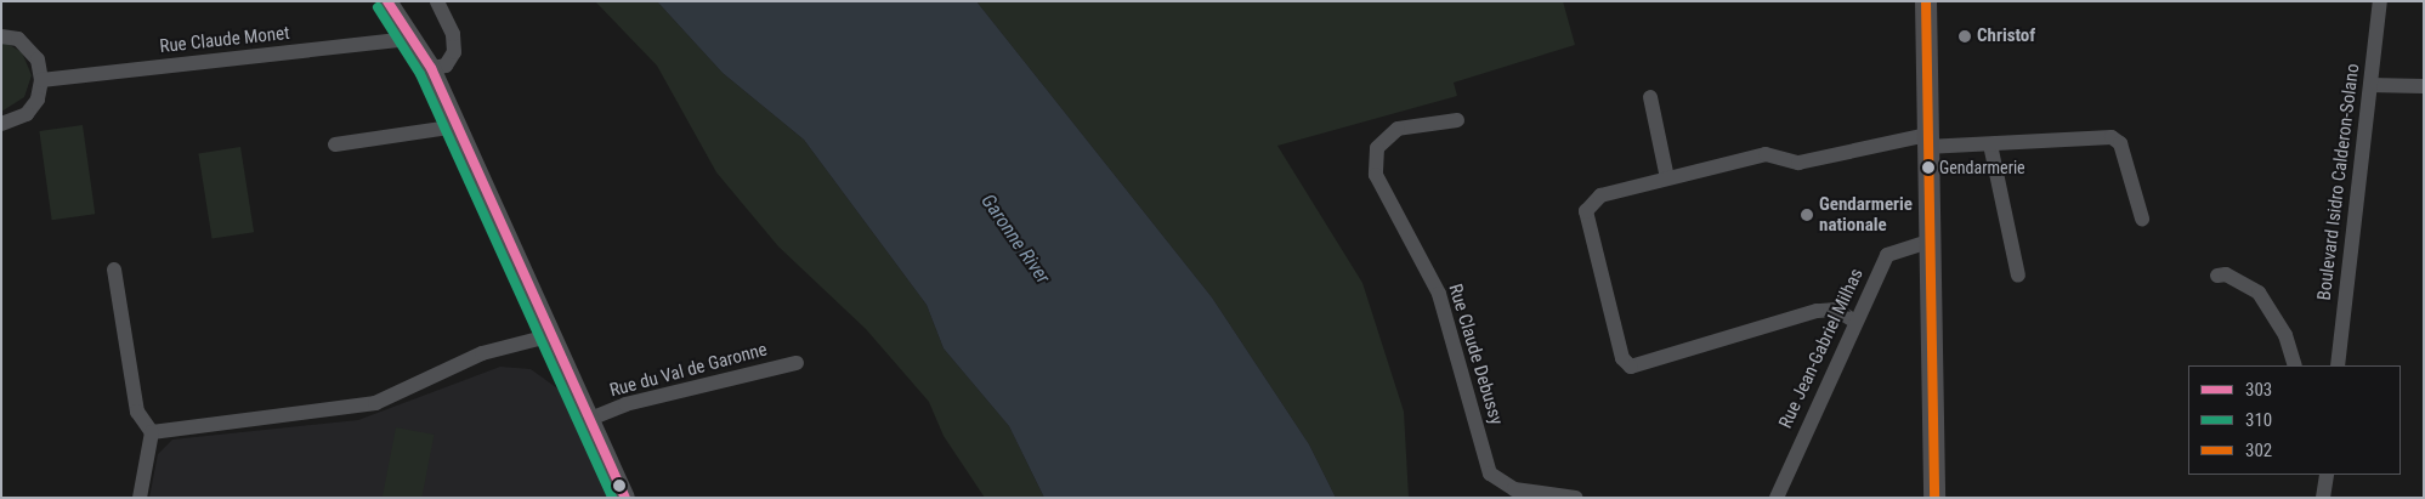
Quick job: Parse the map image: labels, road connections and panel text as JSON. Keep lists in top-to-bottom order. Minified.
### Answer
{"streets":{"street":["Rue Claude Monet","Boulevard Isidro Calderon-Solano","Rue Jean-Gabriel Milhas","Rue Claude Debussy","Rue du Val de Garonne"]},"water":["Garonne River"],"places":["Christof","Gendarmerie","Gendarmerie nationale"],"lines":["transit line 303","transit line 302","transit line 310"],"legend":["303","310","302"]}
